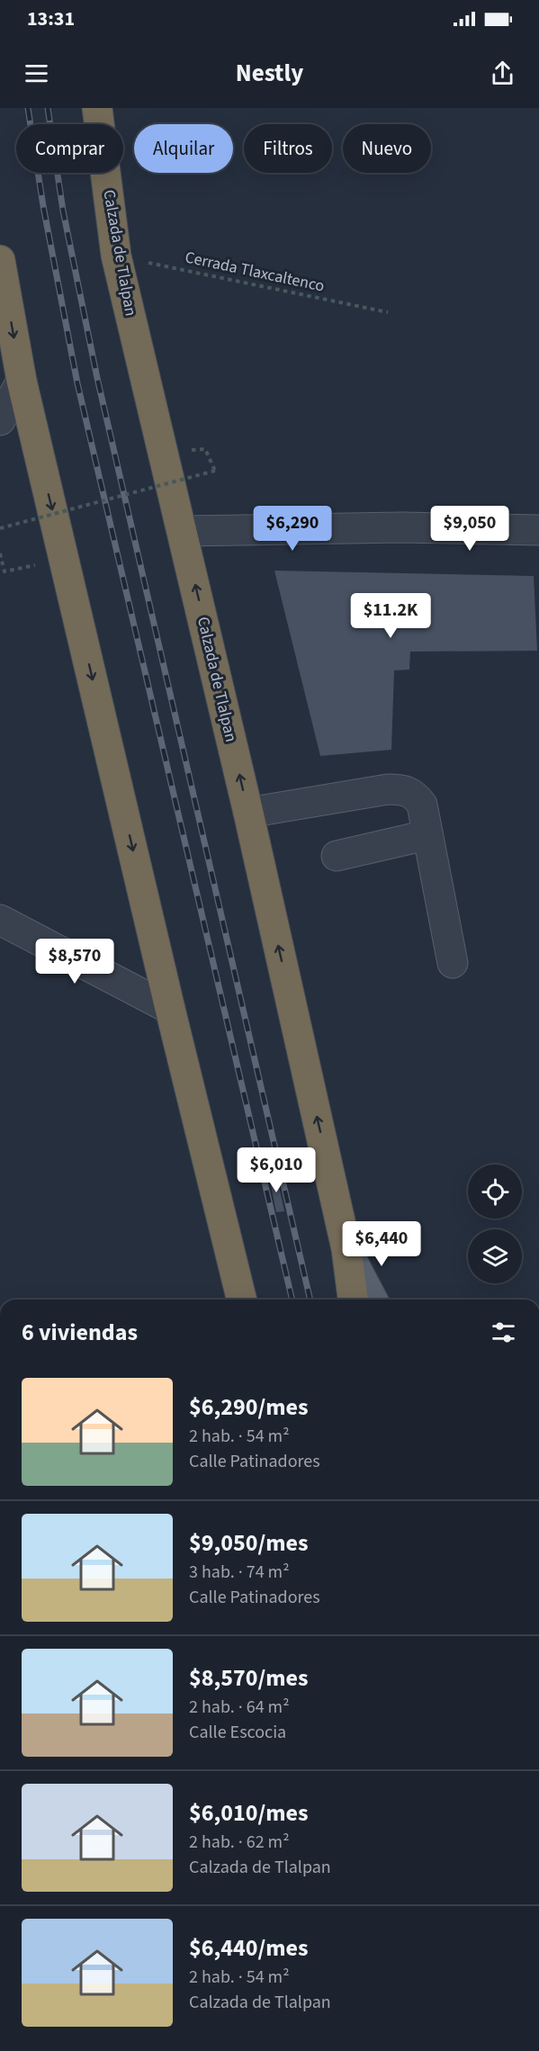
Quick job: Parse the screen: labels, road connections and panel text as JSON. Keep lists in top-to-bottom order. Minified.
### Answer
{"streets":{"highway":["Calzada de Tlalpan"],"path":["Cerrada Tlaxcaltenco"]},"crossings":[["Calzada de Tlalpan","Cerrada Tlaxcaltenco"]],"page":{"status":"13:31","header":"Nestly","chip":["Comprar","Alquilar","Filtros","Nuevo"],"price":["$6,290","$9,050","$11.2K","$8,570","$6,010","$6,440"],"heading":"6 viviendas","list":[{"name":"$6,290/mes","note":"2 hab. · 54 m² · Calle Patinadores"},{"name":"$9,050/mes","note":"3 hab. · 74 m² · Calle Patinadores"},{"name":"$8,570/mes","note":"2 hab. · 64 m² · Calle Escocia"},{"name":"$6,010/mes","note":"2 hab. · 62 m² · Calzada de Tlalpan"},{"name":"$6,440/mes","note":"2 hab. · 54 m² · Calzada de Tlalpan"}]}}
